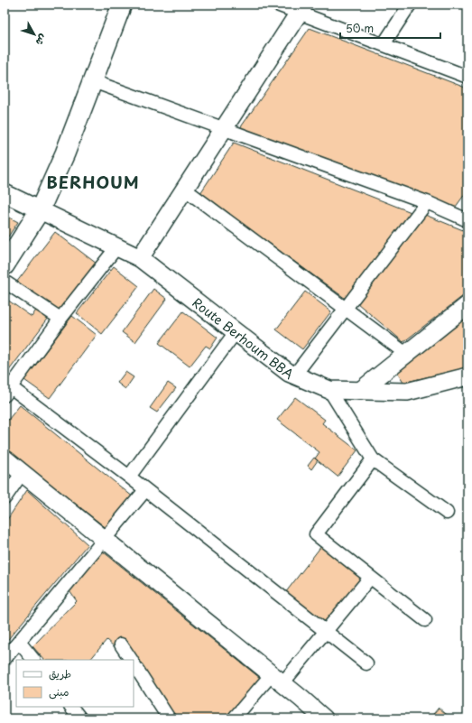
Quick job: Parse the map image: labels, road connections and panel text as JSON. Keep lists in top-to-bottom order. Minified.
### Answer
{"streets":{"street":["Route Berhoum BBA"]},"districts":["BERHOUM"],"legend":["طريق","مبنى"],"scale_bar":"50 m","north":"bottom right"}
